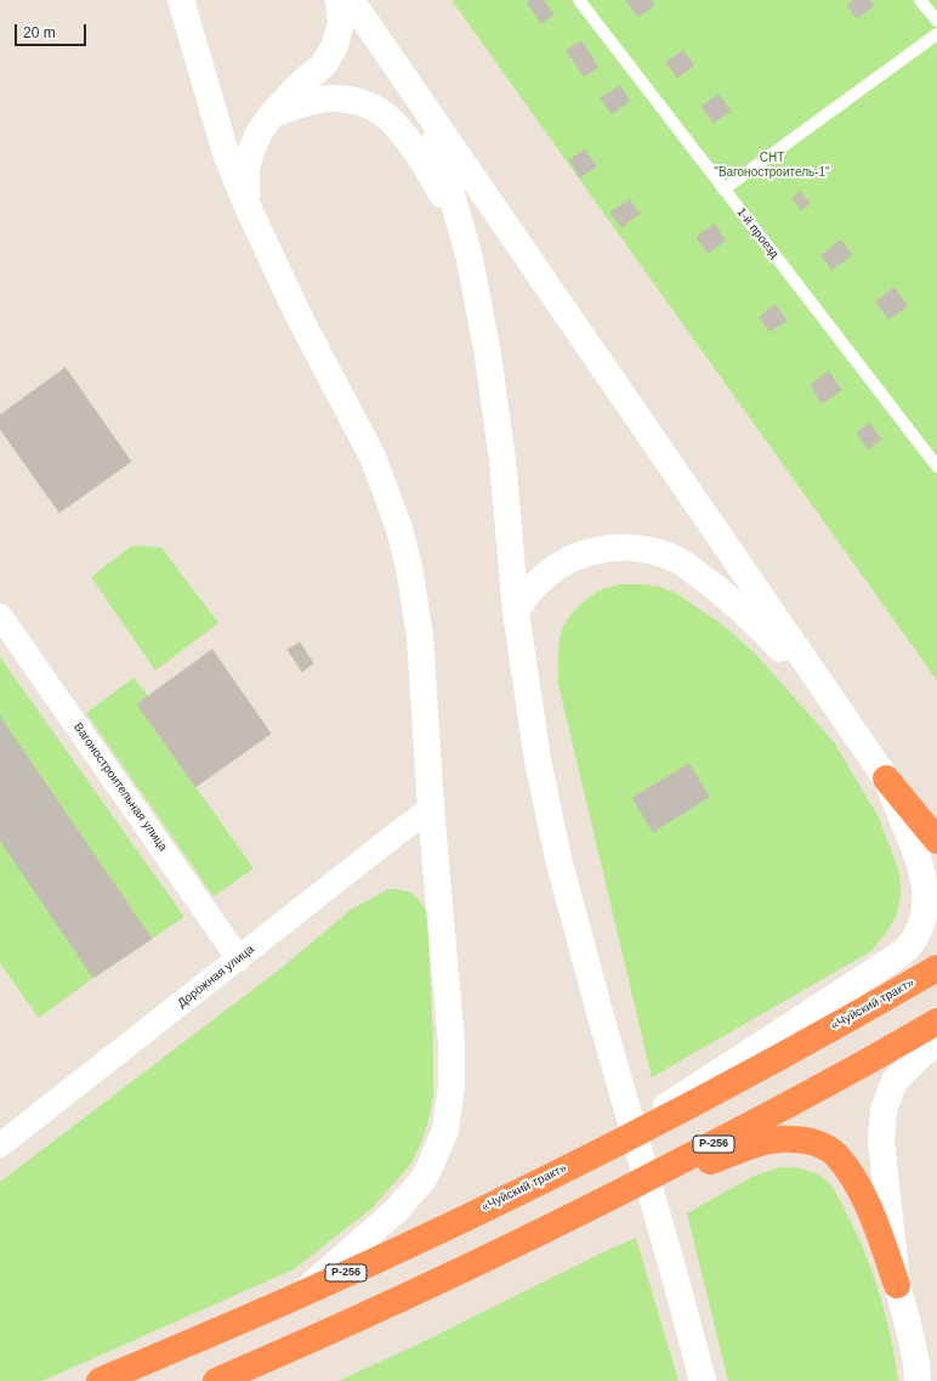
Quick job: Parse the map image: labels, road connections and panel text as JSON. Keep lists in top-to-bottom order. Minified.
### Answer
{"streets":{"highway":["«Чуйский тракт»","Р-256"],"street":["Вагоностроительная улица","Дорожная улица"],"lane":["1-й проезд"]},"crossings":[["Вагоностроительная улица","Дорожная улица"]],"parks":["СНТ \"Вагоностроитель-1\""],"scale_bar":"20 m"}
